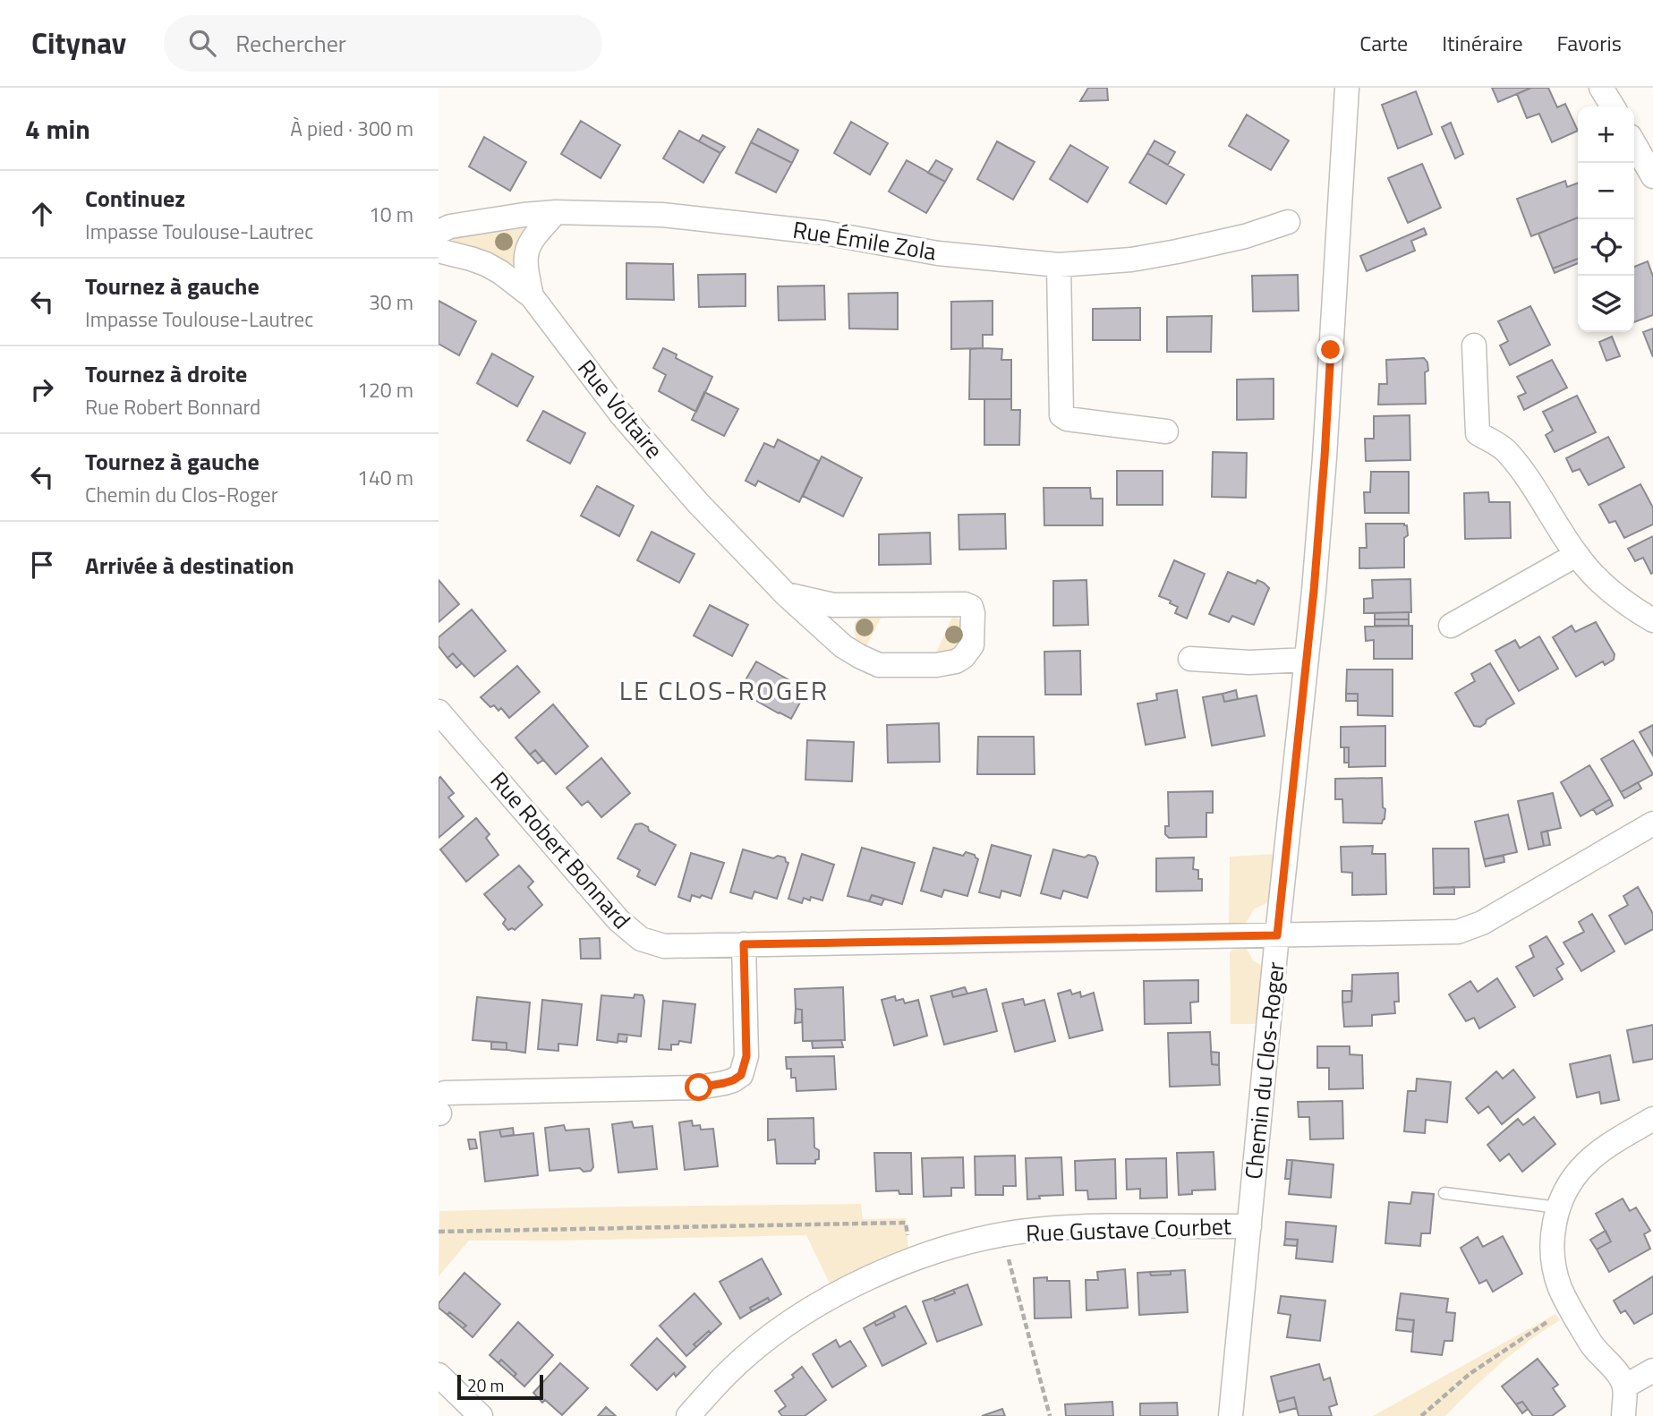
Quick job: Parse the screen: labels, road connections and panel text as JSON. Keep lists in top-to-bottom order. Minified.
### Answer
{"streets":{"street":["Rue Émile Zola","Rue Voltaire","Rue Robert Bonnard","Chemin du Clos-Roger","Rue Gustave Courbet"]},"crossings":[["Rue Robert Bonnard","Chemin du Clos-Roger"],["Chemin du Clos-Roger","Rue Gustave Courbet"]],"districts":["LE CLOS-ROGER"],"scale_bar":"20 m","page":{"header":"Citynav","search":"Rechercher","nav":["Carte","Itinéraire","Favoris"],"heading":["4 min","À pied · 300 m"],"map_buttons":["+","−"],"list":[["Continuez","Impasse Toulouse-Lautrec","10 m"],["Tournez à gauche","Impasse Toulouse-Lautrec","30 m"],["Tournez à droite","Rue Robert Bonnard","120 m"],["Tournez à gauche","Chemin du Clos-Roger","140 m"],"Arrivée à destination"],"scale":"20 m"}}
